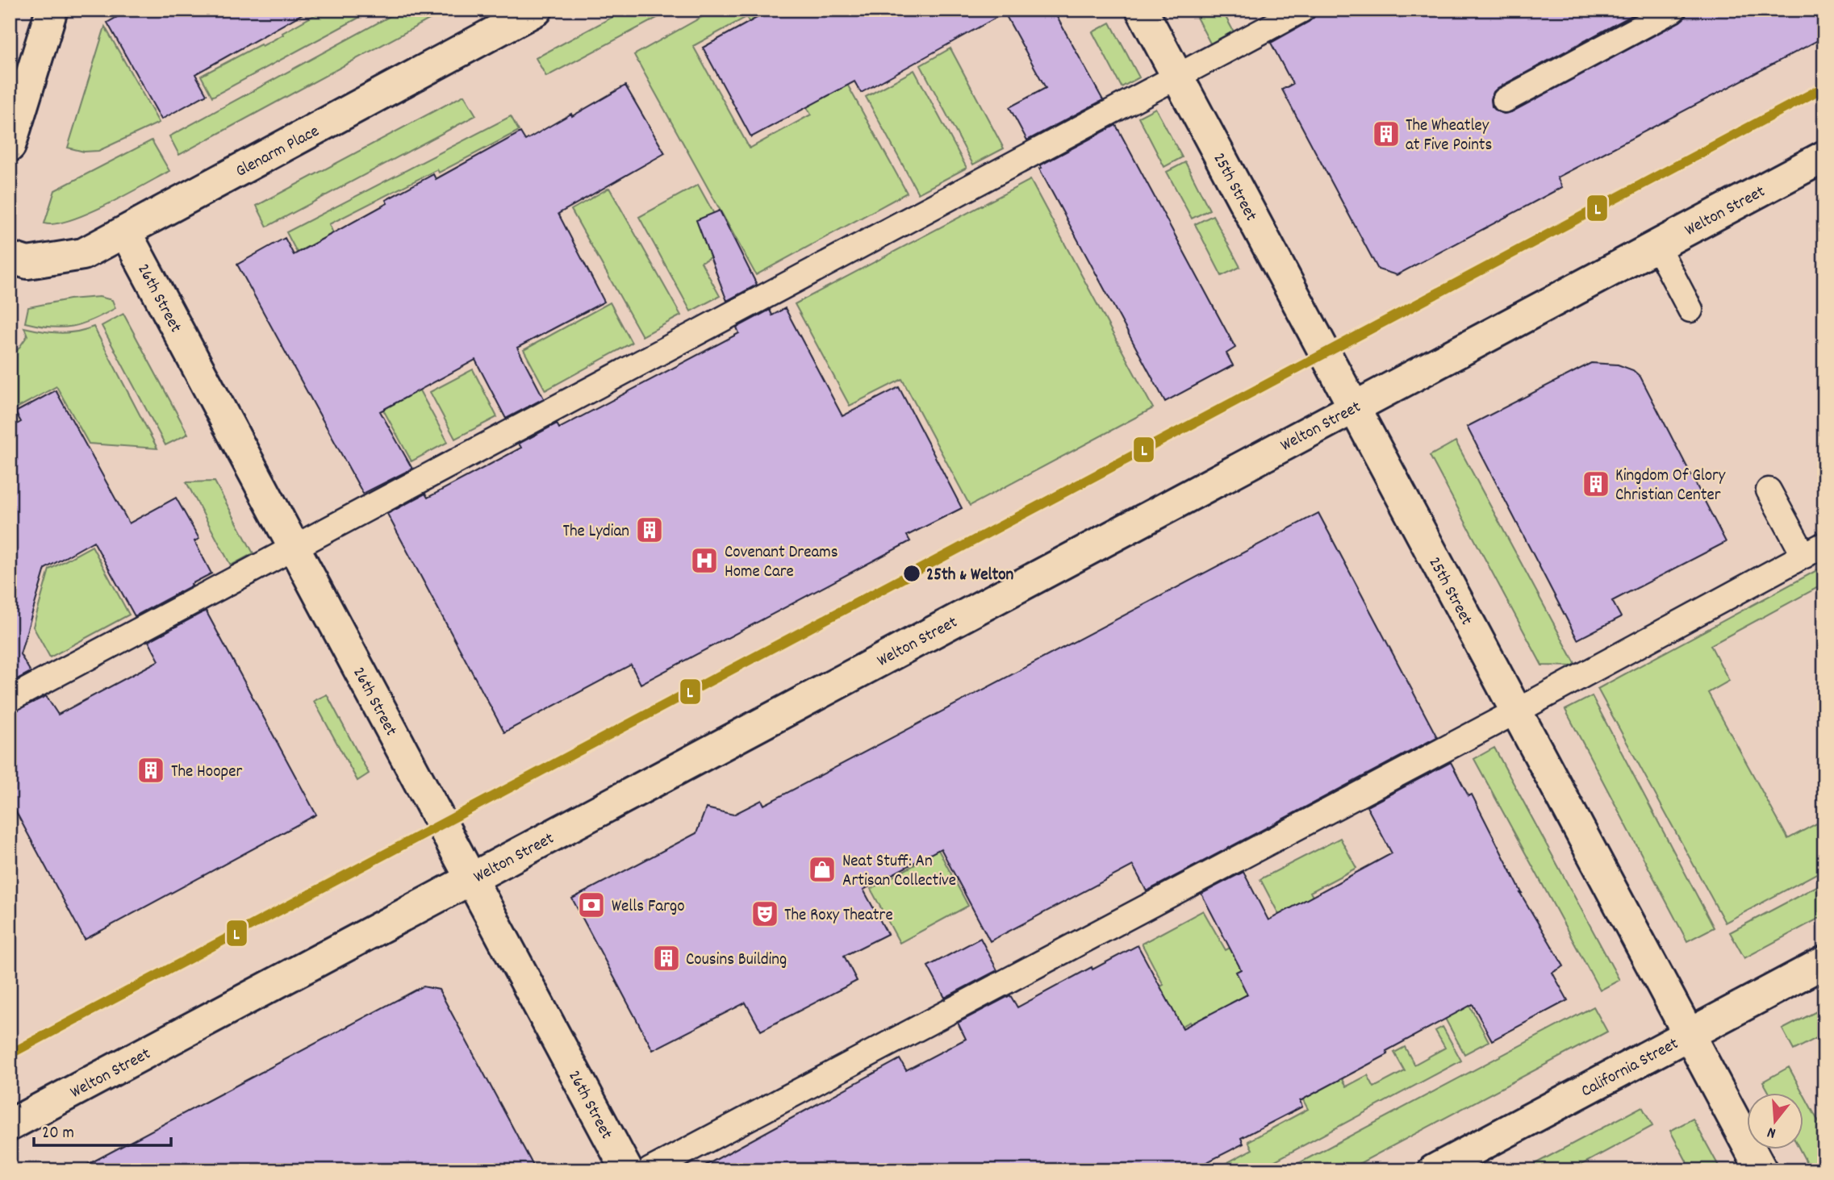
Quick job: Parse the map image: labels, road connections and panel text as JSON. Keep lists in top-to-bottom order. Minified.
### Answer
{"streets":{"street":["Glenarm Place","25th Street","Welton Street","26th Street","California Street"]},"crossings":[["Glenarm Place","26th Street"],["25th Street","Welton Street"],["25th Street","California Street"],["Welton Street","26th Street"]],"places":{"building":["The Wheatley at Five Points","Kingdom Of Glory Christian Center","The Lydian","The Hooper","Cousins Building"],"hospital":["Covenant Dreams Home Care"],"other":["25th & Welton"],"shop":["Neat Stuff: An Artisan Collective"],"bank":["Wells Fargo"],"theatre":["The Roxy Theatre"]},"lines":["transit line L"],"scale_bar":"20 m","north":"bottom"}
